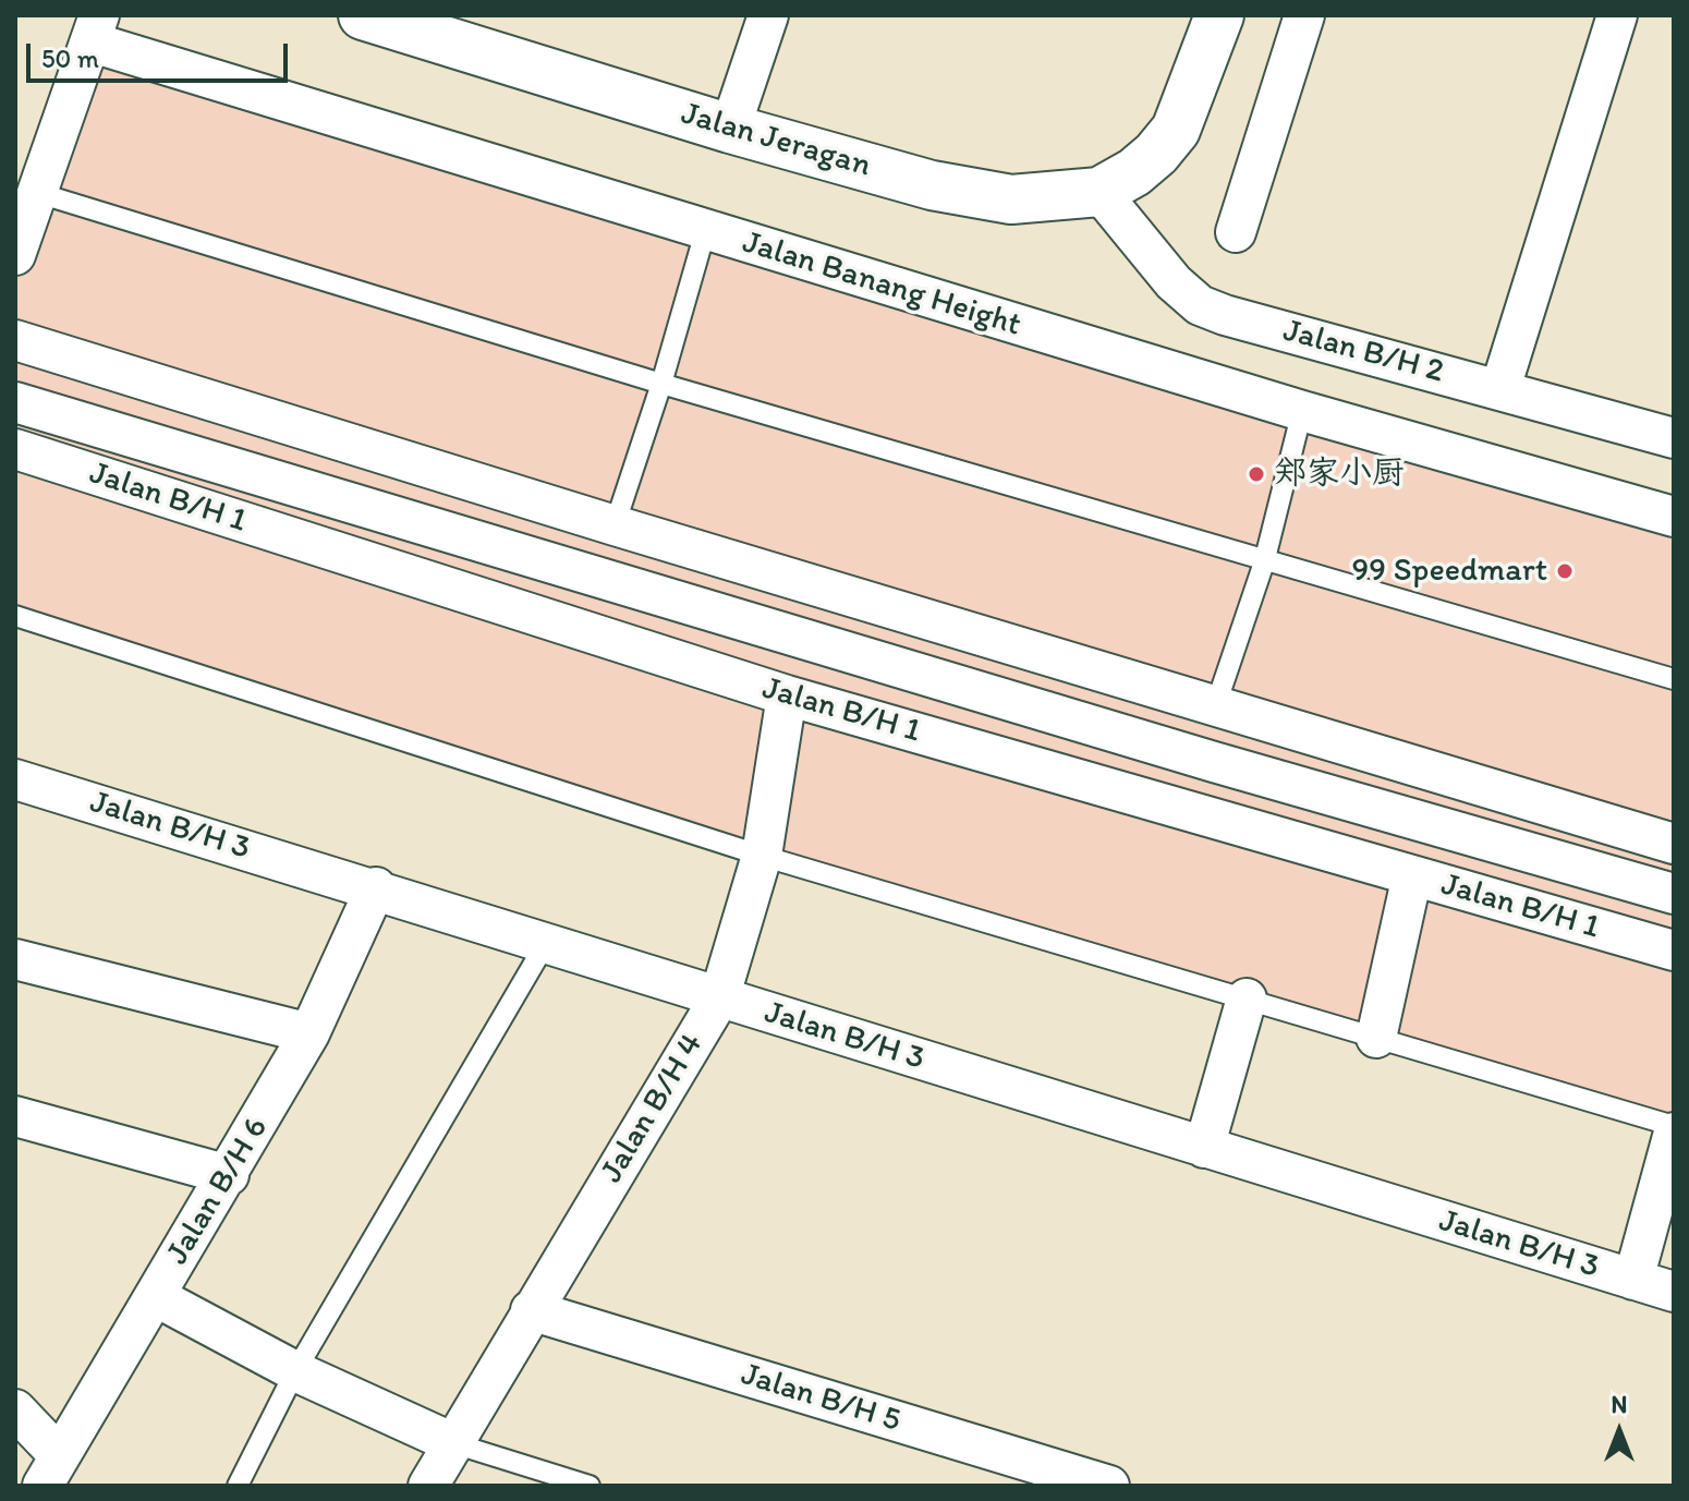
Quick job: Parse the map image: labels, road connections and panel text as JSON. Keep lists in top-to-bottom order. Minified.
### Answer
{"streets":{"main road":["Jalan Jeragan"],"street":["Jalan Banang Height","Jalan B/H 2","Jalan B/H 1","Jalan B/H 3","Jalan B/H 4","Jalan B/H 6","Jalan B/H 5"]},"crossings":[["Jalan Jeragan","Jalan B/H 2"],["Jalan B/H 1","Jalan B/H 4"],["Jalan B/H 3","Jalan B/H 4"],["Jalan B/H 3","Jalan B/H 6"],["Jalan B/H 4","Jalan B/H 5"]],"places":["郑家小厨","99 Speedmart"],"scale_bar":"50 m","north":"top"}
